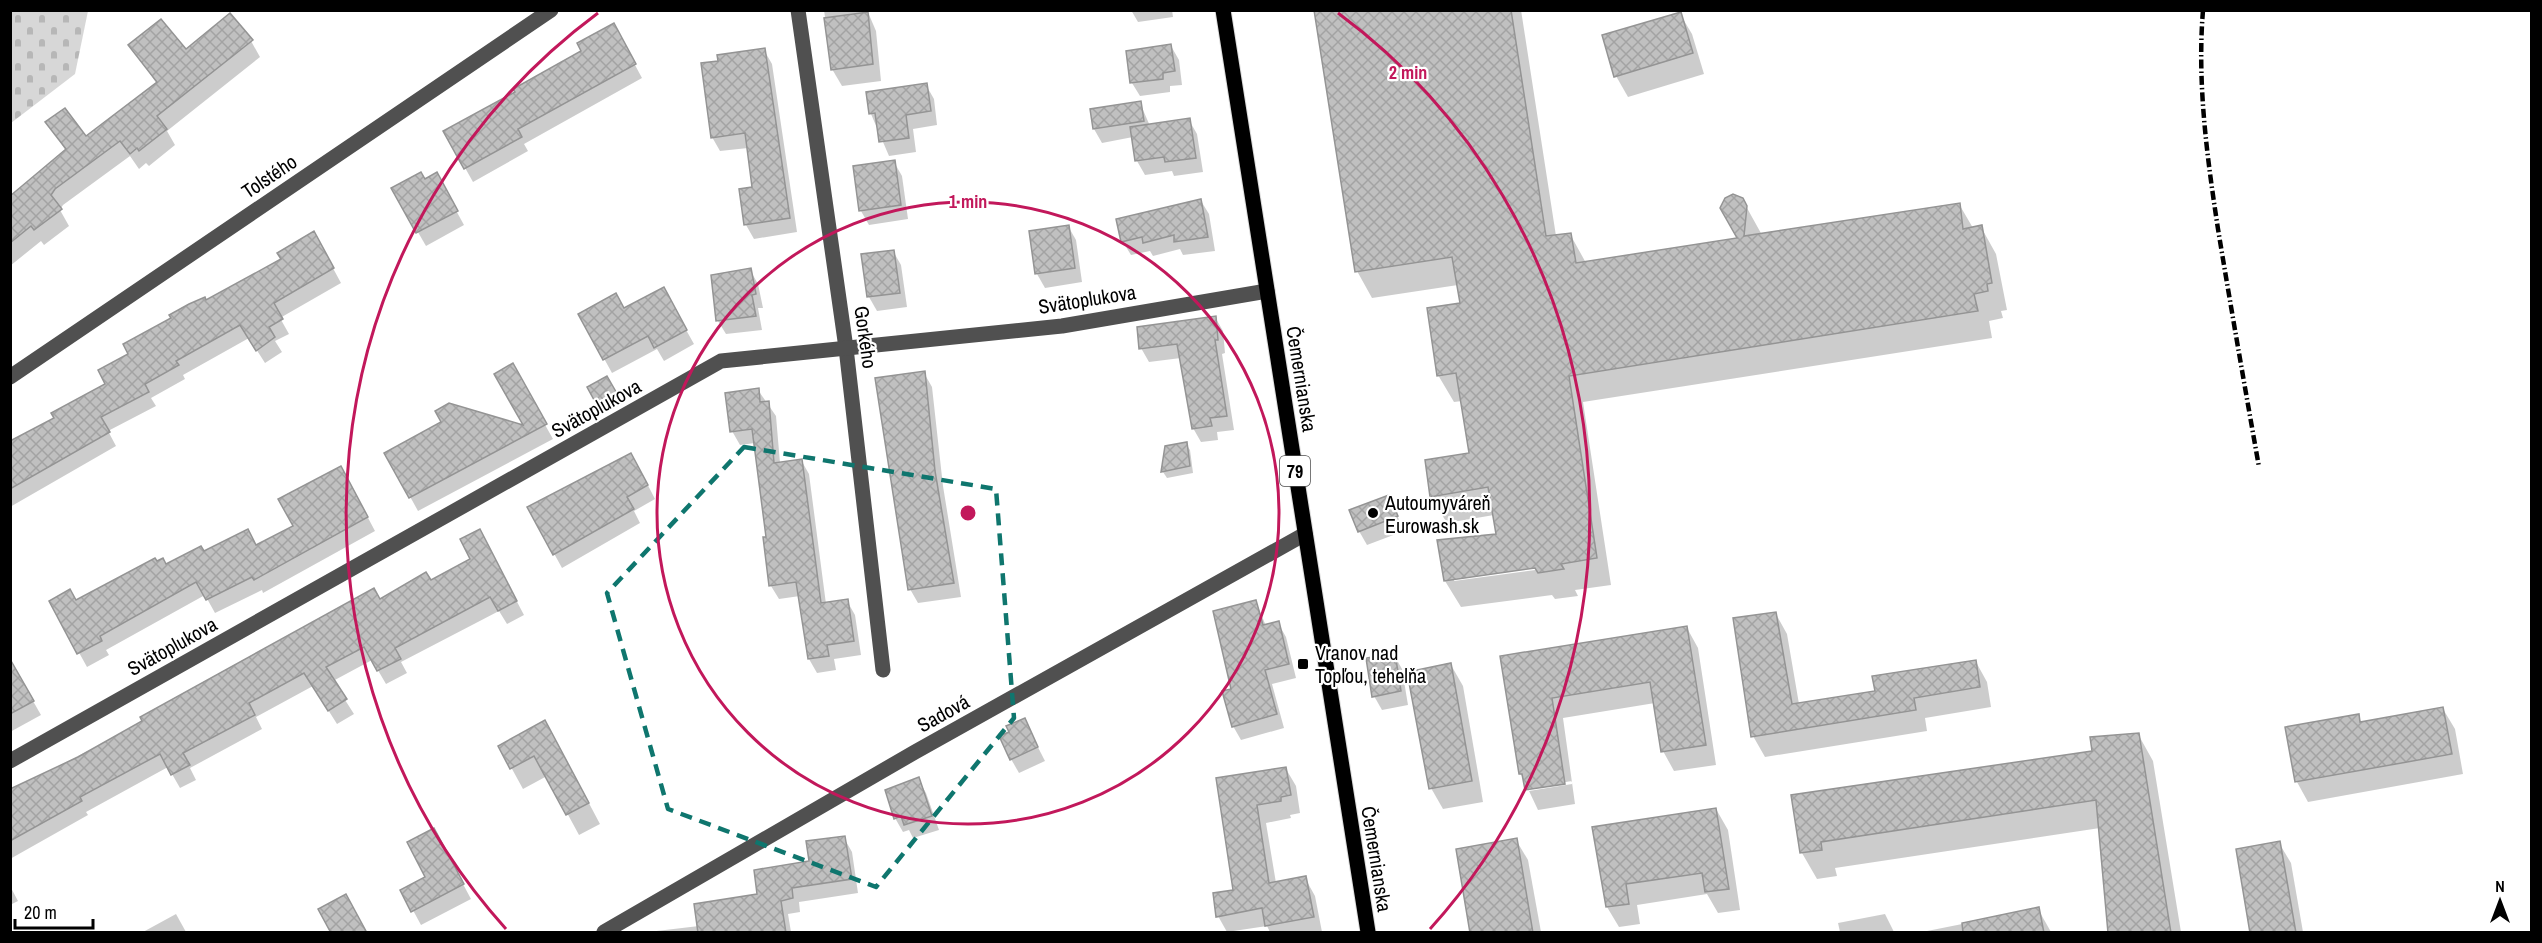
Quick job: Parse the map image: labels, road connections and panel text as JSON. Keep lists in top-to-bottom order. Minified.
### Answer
{"streets":{"main road":["Čemernianska","79"],"street":["Tolstého","Svätoplukova","Gorkého","Sadová"]},"crossings":[["Svätoplukova","Gorkého"],["Svätoplukova","Čemernianska"],["Čemernianska","Sadová"]],"places":{"other":["Autoumyváreň Eurowash.sk"],"transit":["Vranov nad Topľou, tehelňa"]},"scale_bar":"20 m","north":"top","rings":["2 min","1 min"]}
